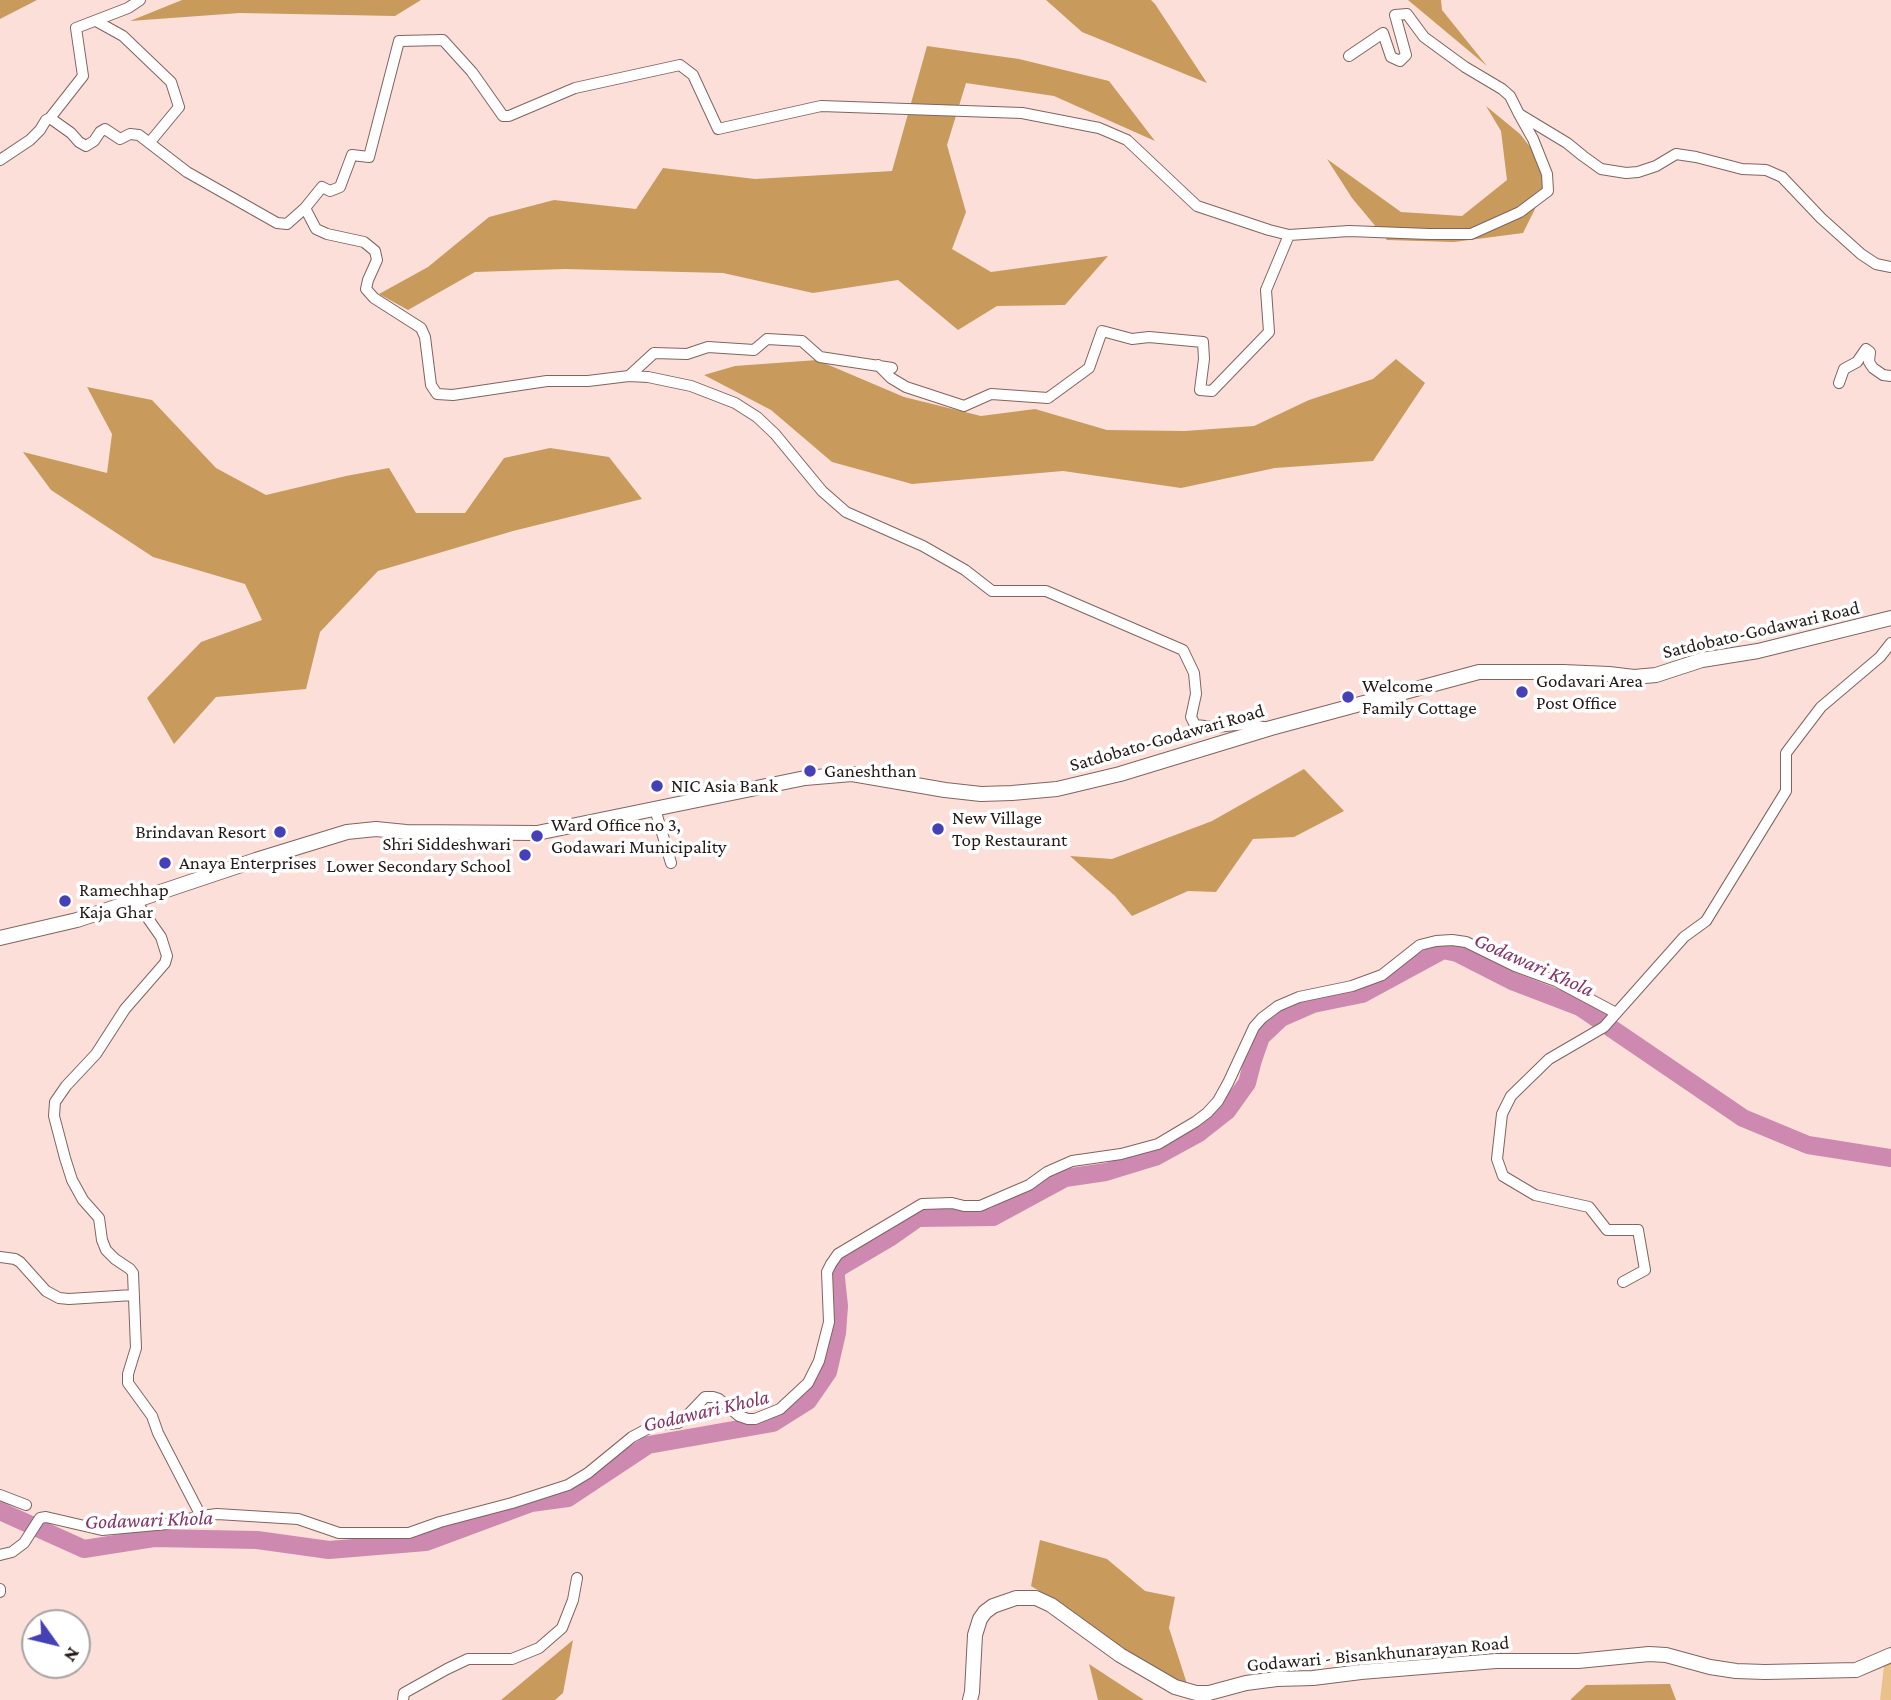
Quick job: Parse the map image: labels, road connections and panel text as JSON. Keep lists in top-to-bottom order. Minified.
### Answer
{"streets":{"street":["Satdobato-Godawari Road","Godawari - Bisankhunarayan Road"]},"water":["Godawari Khola"],"places":["Godavari Area Post Office","Welcome Family Cottage","Ganeshthan","NIC Asia Bank","New Village Top Restaurant","Brindavan Resort","Ward Office no 3, Godawari Municipality","Shri Siddeshwari Lower Secondary School","Anaya Enterprises","Ramechhap Kaja Ghar"],"north":"bottom right"}
